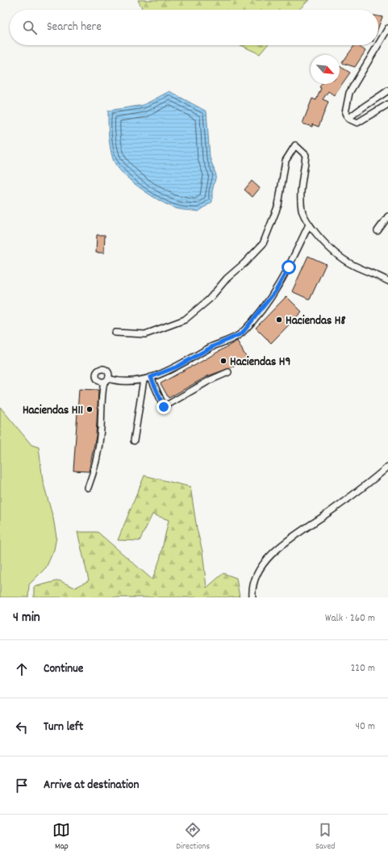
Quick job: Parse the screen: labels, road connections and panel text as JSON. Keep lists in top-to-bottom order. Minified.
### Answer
{"places":["Haciendas H8","Haciendas H9","Haciendas H11"],"north":"bottom right","page":{"search":"Search here","heading":["4 min","Walk · 260 m"],"list":[["Continue","220 m"],["Turn left","40 m"],"Arrive at destination"],"nav":["Map","Directions","Saved"]}}
